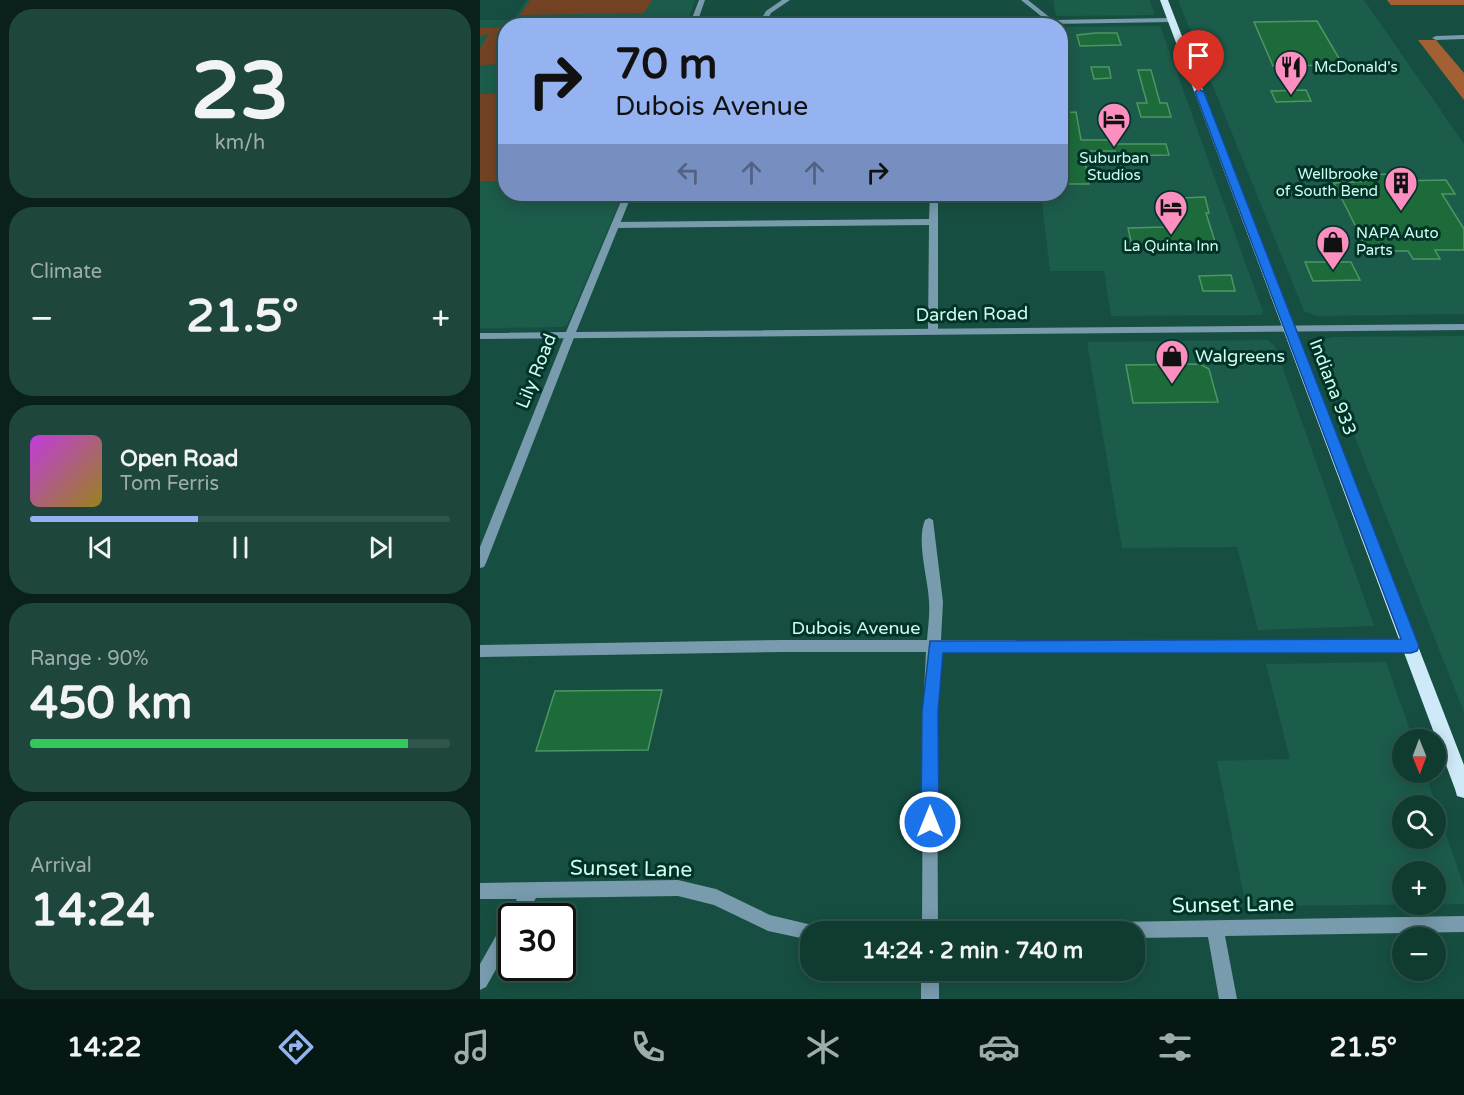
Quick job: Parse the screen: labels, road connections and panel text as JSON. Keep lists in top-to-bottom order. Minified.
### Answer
{"streets":{"main road":["Indiana 933"],"street":["Darden Road","Lily Road","Dubois Avenue","Sunset Lane"]},"crossings":[["Darden Road","Lily Road"],["Darden Road","Indiana 933"],["Indiana 933","Dubois Avenue"]],"places":{"restaurant":["McDonald's"],"hotel":["Suburban Studios","La Quinta Inn"],"building":["Wellbrooke of South Bend"],"shop":["NAPA Auto Parts","Walgreens"]},"north":"bottom","page":{"tile":[["23","km/h"],"Climate",["Range · 90%","450 km"],["Arrival","14:24"]],"turn":["70 m","Dubois Avenue"],"heat":["−","21.5°","+"],"song":["Open Road","Tom Ferris"],"map_buttons":["+","−"],"limit":"30","trip":"14:24 · 2 min · 740 m","tabs":["14:22","21.5°"]}}
